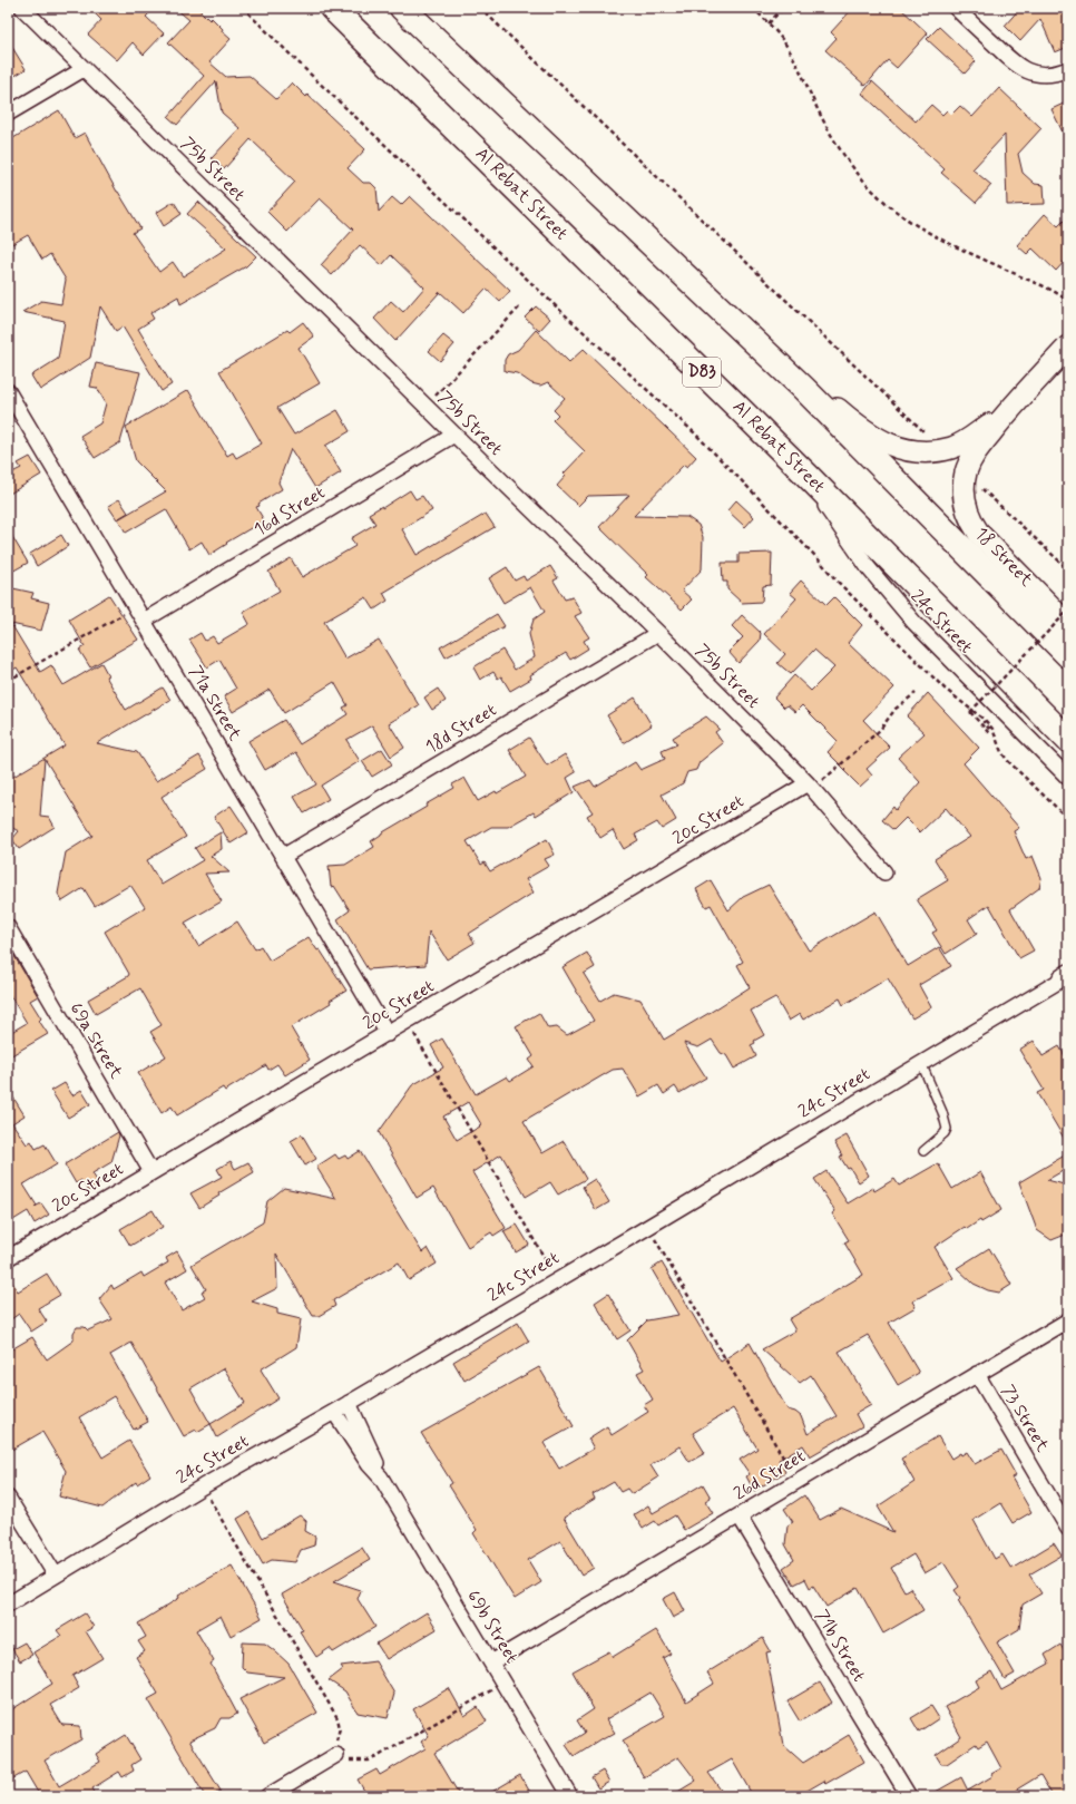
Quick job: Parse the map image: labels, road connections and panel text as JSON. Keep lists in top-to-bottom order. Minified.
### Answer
{"streets":{"highway":["Al Rebat Street","D83"],"street":["75b Street","16d Street","18 Street","24c Street","71a Street","18d Street","20c Street","69a Street","73 Street","26d Street","69b Street","71b Street"]},"crossings":[["75b Street","16d Street"],["75b Street","18d Street"],["75b Street","20c Street"],["Al Rebat Street","24c Street"],["16d Street","71a Street"],["24c Street","69b Street"],["71a Street","18d Street"],["71a Street","20c Street"],["20c Street","69a Street"],["73 Street","26d Street"],["26d Street","69b Street"],["26d Street","71b Street"]]}
